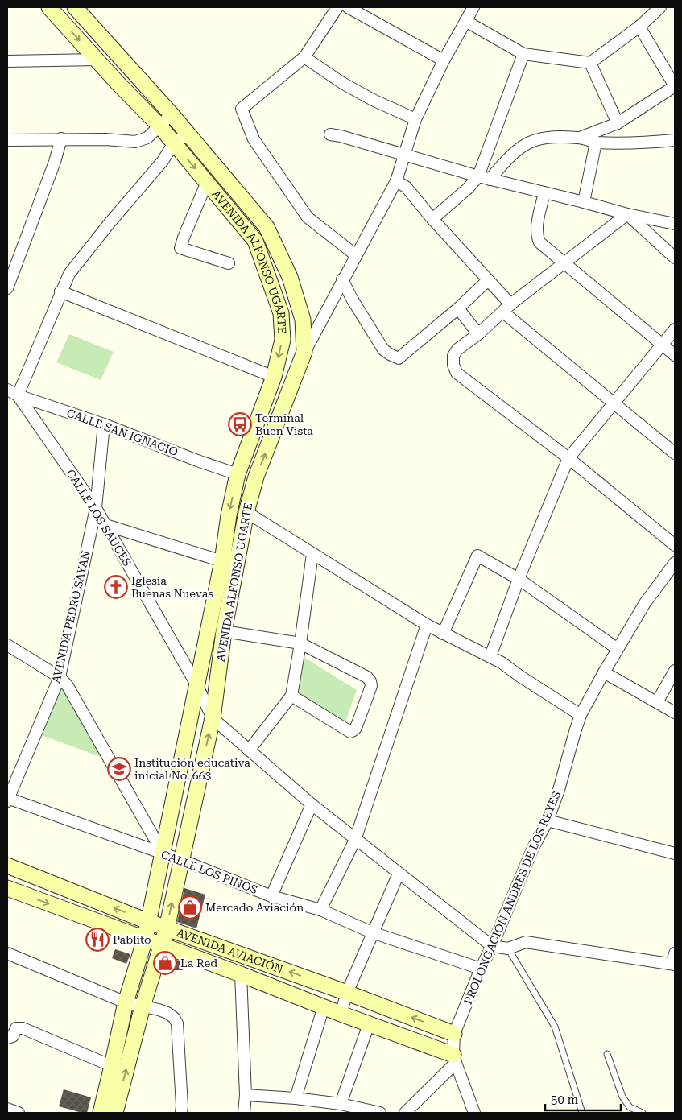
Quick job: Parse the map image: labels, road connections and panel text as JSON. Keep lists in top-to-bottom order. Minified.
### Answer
{"streets":{"main road":["AVENIDA ALFONSO UGARTE","AVENIDA AVIACIÓN"],"street":["CALLE SAN IGNACIO","CALLE LOS SAUCES","AVENIDA PEDRO SAYAN","CALLE LOS PINOS","PROLONGACIÓN ANDRES DE LOS REYES"]},"crossings":[["AVENIDA ALFONSO UGARTE","CALLE SAN IGNACIO"],["AVENIDA ALFONSO UGARTE","CALLE LOS SAUCES"],["AVENIDA ALFONSO UGARTE","CALLE LOS PINOS"],["AVENIDA ALFONSO UGARTE","AVENIDA AVIACIÓN"],["CALLE SAN IGNACIO","CALLE LOS SAUCES"],["CALLE SAN IGNACIO","AVENIDA PEDRO SAYAN"],["CALLE LOS SAUCES","AVENIDA PEDRO SAYAN"],["AVENIDA PEDRO SAYAN","CALLE LOS PINOS"],["CALLE LOS PINOS","PROLONGACIÓN ANDRES DE LOS REYES"],["PROLONGACIÓN ANDRES DE LOS REYES","AVENIDA AVIACIÓN"]],"places":{"bus stop":["Terminal Buen Vista"],"church":["Iglesia Buenas Nuevas"],"school or university":["Institución educativa inicial No. 663"],"shop":["Mercado Aviación","La Red"],"restaurant":["Pablito"]},"scale_bar":"50 m"}
